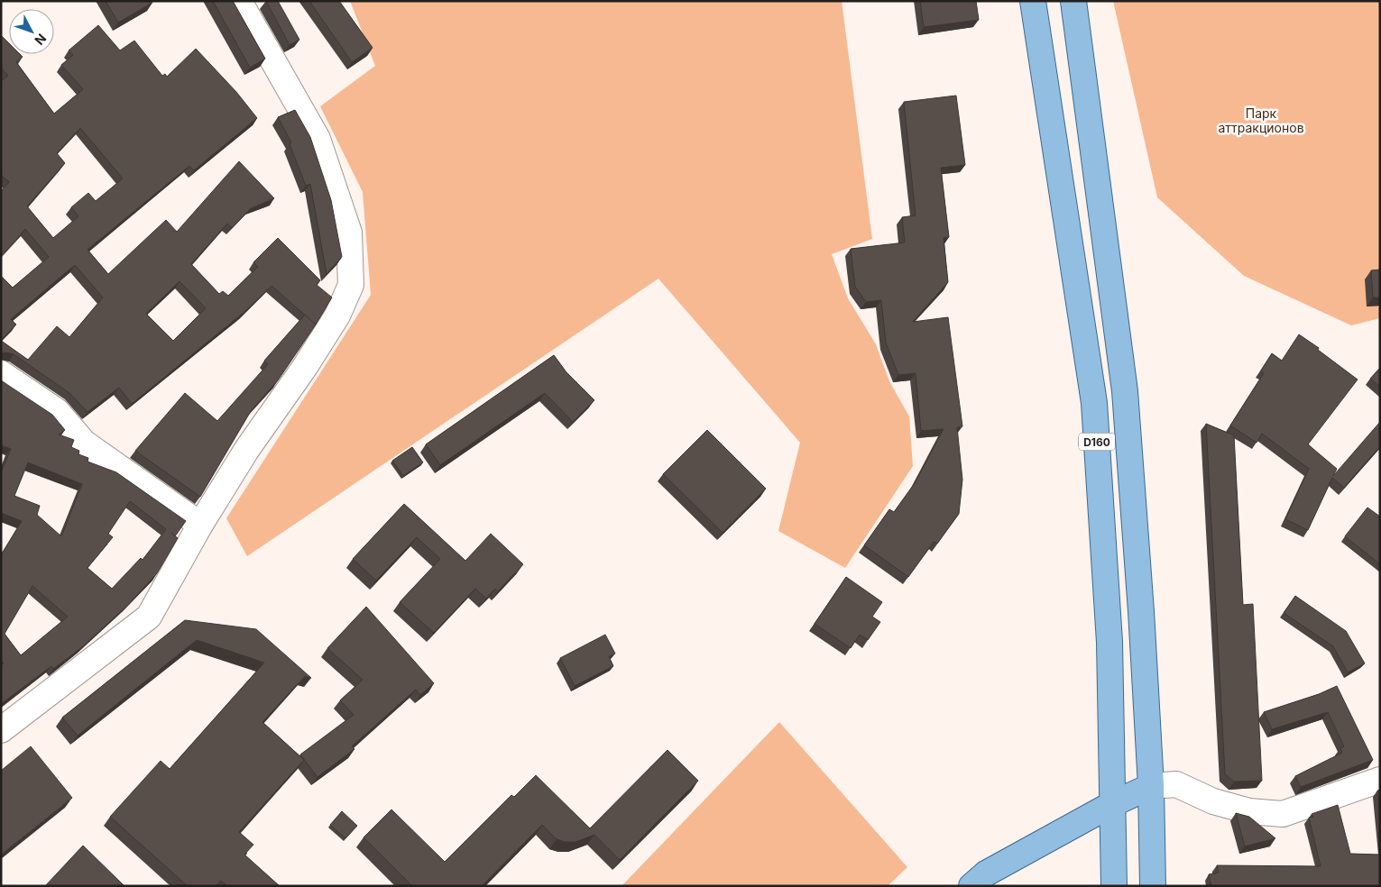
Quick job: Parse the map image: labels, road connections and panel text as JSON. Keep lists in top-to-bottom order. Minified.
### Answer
{"streets":{"main road":["D160"]},"parks":["Парк аттракционов"],"north":"bottom right"}
